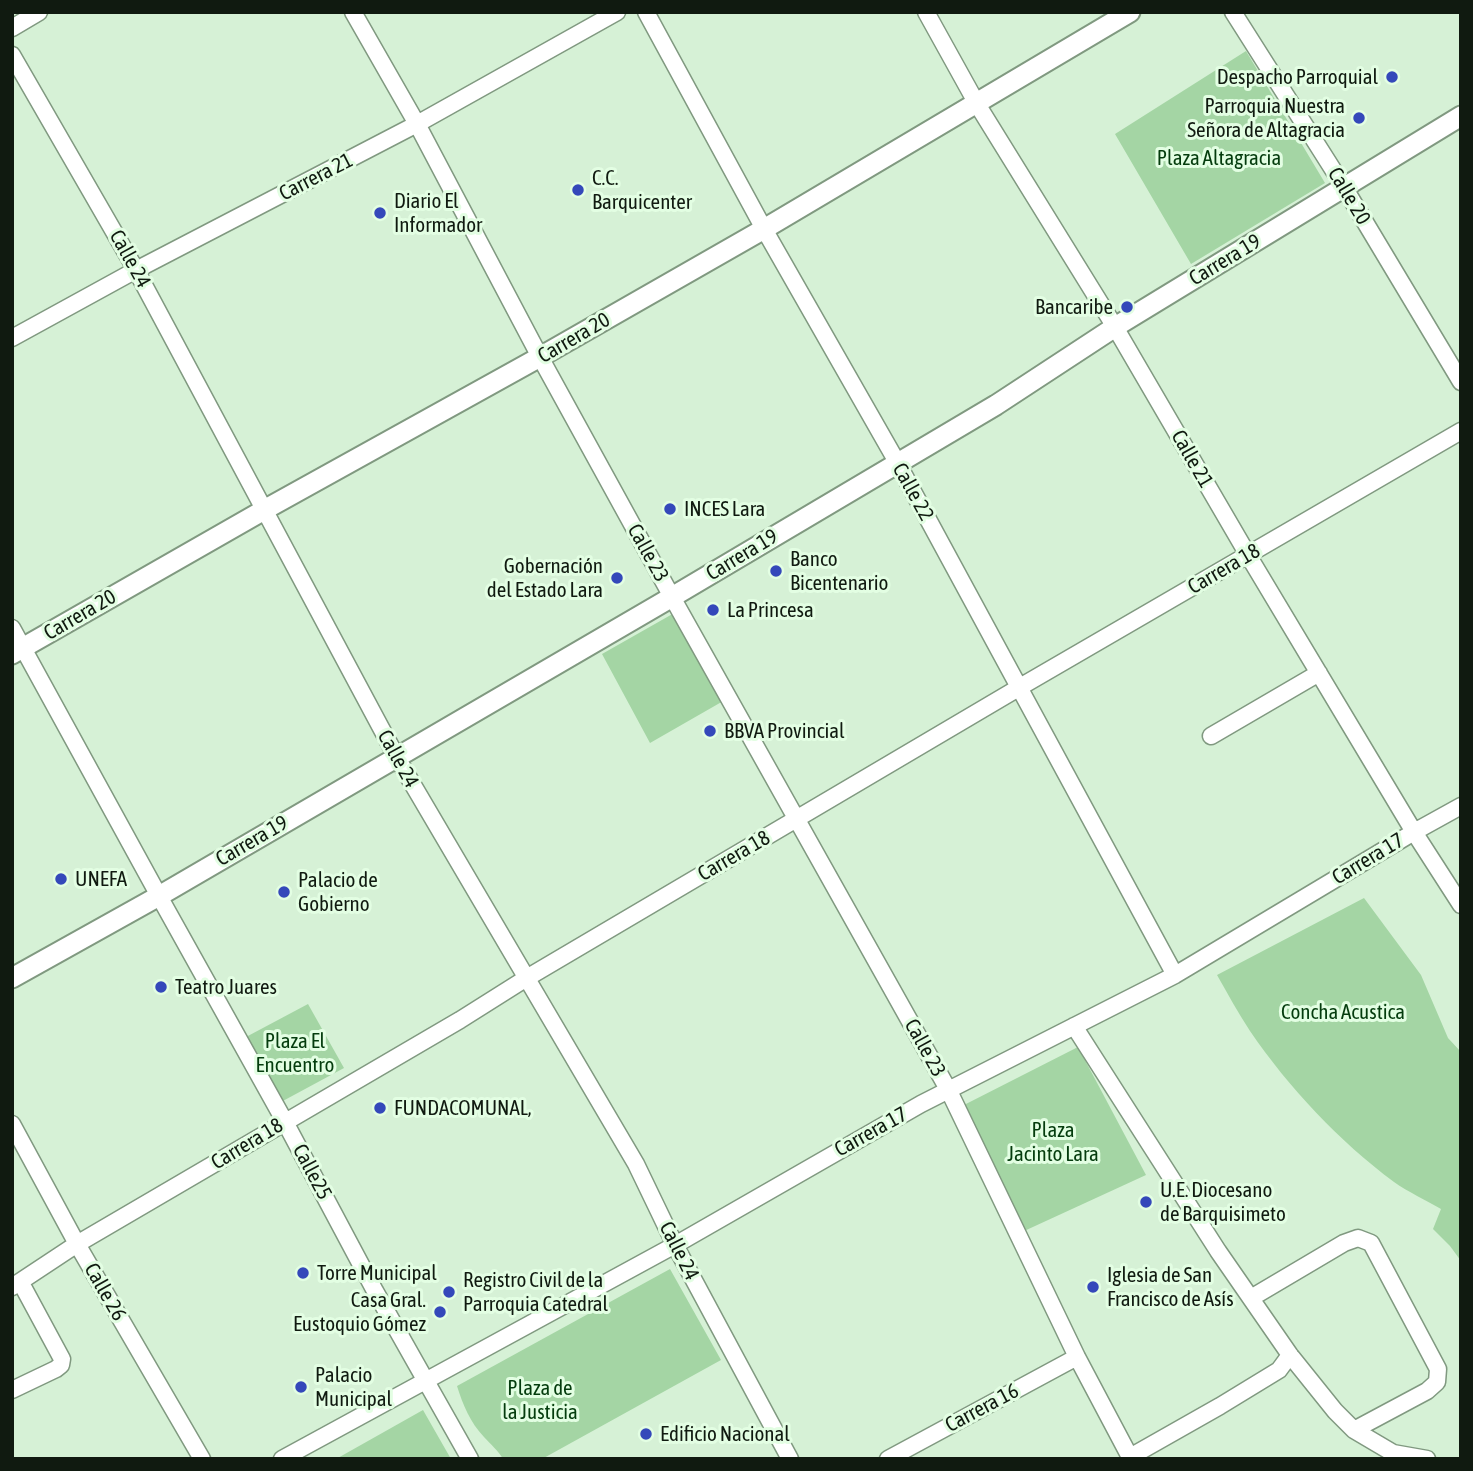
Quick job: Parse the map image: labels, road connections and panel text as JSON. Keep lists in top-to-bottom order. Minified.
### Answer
{"streets":{"street":["Carrera 21","Calle 20","Calle 24","Carrera 19","Carrera 20","Calle 21","Calle 22","Calle 23","Carrera 18","Carrera 17","Calle25","Calle 26","Carrera 16"]},"crossings":[["Carrera 21","Calle 24"],["Carrera 21","Calle 23"],["Calle 20","Carrera 19"],["Calle 24","Carrera 19"],["Calle 24","Carrera 20"],["Calle 24","Carrera 18"],["Calle 24","Carrera 17"],["Carrera 19","Calle 21"],["Carrera 19","Calle 22"],["Carrera 19","Calle 23"],["Carrera 19","Calle25"],["Carrera 20","Calle 21"],["Carrera 20","Calle 22"],["Carrera 20","Calle 23"],["Carrera 20","Calle25"],["Calle 21","Carrera 18"],["Calle 21","Carrera 17"],["Calle 22","Carrera 18"],["Calle 22","Carrera 17"],["Calle 23","Carrera 18"],["Calle 23","Carrera 17"],["Calle 23","Carrera 16"],["Carrera 18","Calle25"],["Carrera 18","Calle 26"],["Carrera 17","Calle25"]],"parks":["Plaza Altagracia","Concha Acustica","Plaza El Encuentro","Plaza Jacinto Lara","Plaza de la Justicia"],"places":["Despacho Parroquial","Parroquia Nuestra Señora de Altagracia","C.C. Barquicenter","Diario El Informador","Bancaribe","INCES Lara","Banco Bicentenario","Gobernación del Estado Lara","La Princesa","BBVA Provincial","UNEFA","Palacio de Gobierno","Teatro Juares","FUNDACOMUNAL,","U.E. Diocesano de Barquisimeto","Torre Municipal","Iglesia de San Francisco de Asís","Registro Civil de la Parroquia Catedral","Casa Gral. Eustoquio Gómez","Palacio Municipal","Edificio Nacional"]}
